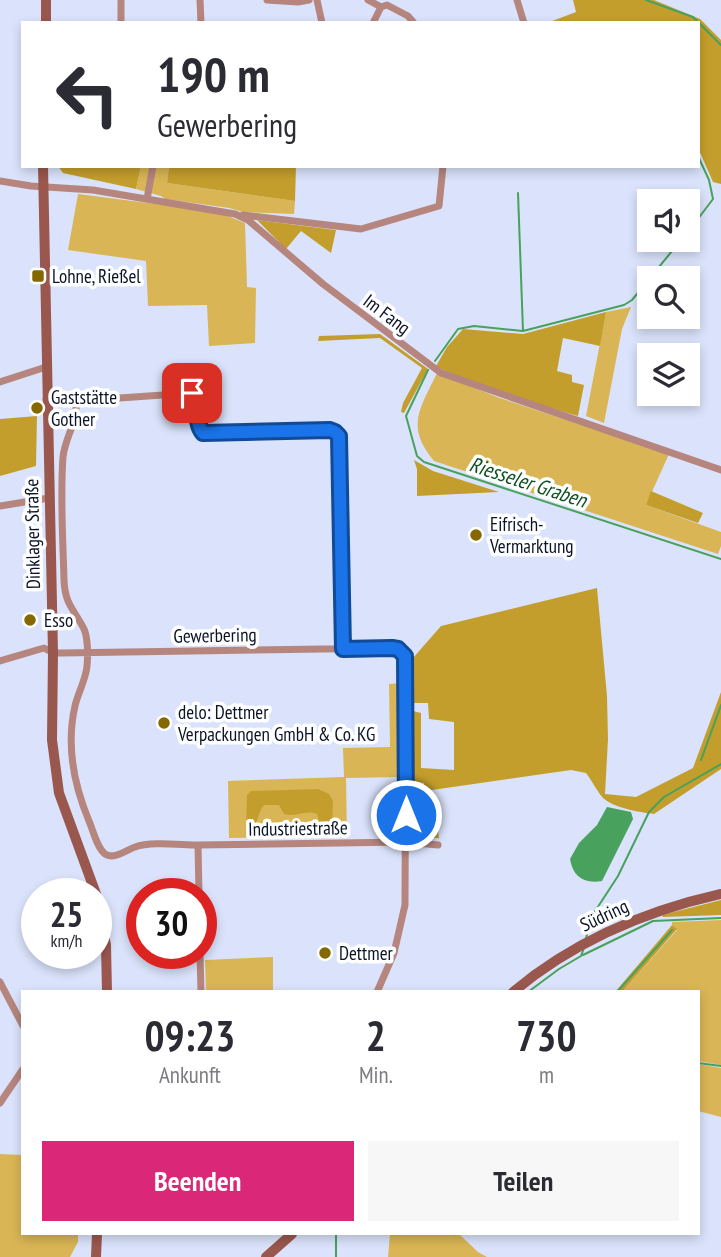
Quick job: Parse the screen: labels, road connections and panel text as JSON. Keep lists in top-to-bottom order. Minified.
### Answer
{"streets":{"main road":["Dinklager Straße","Südring"],"street":["Im Fang","Gewerbering","Industriestraße"]},"crossings":[["Im Fang","Dinklager Straße"],["Dinklager Straße","Gewerbering"],["Gewerbering","Industriestraße"]],"water":["Riesseler Graben"],"places":{"transit":["Lohne, Rießel"],"other":["Gaststätte Gother","Eifrisch- Vermarktung","Esso","delo: Dettmer Verpackungen GmbH & Co. KG","Dettmer"]},"page":{"turn":["190 m","Gewerbering"],"speed":"25 km/h","limit":"30","eta":["09:23","Ankunft","2","Min.","730","m"],"buttons":["Beenden","Teilen"]}}
